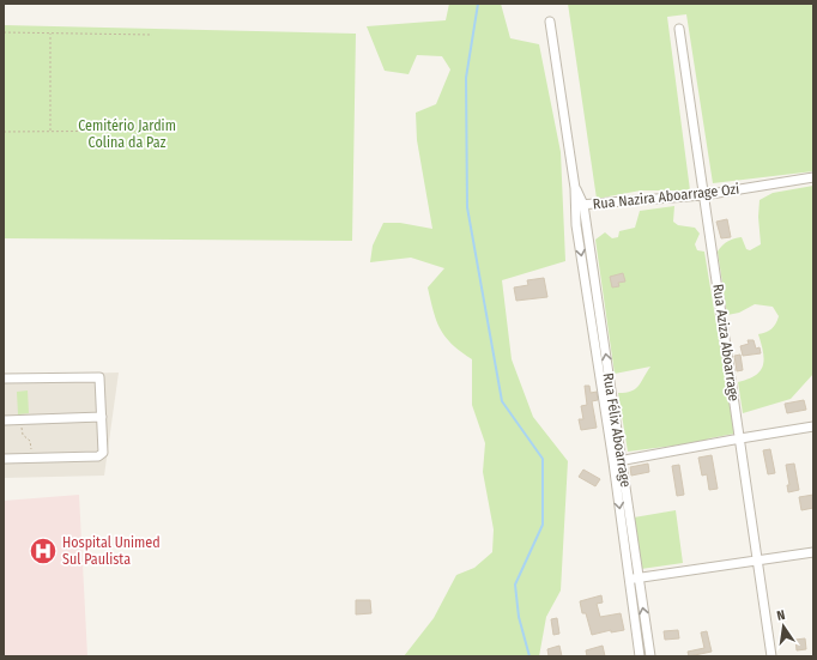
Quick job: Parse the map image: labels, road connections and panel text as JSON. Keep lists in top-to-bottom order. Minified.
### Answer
{"streets":{"street":["Rua Nazira Aboarrage Ozi","Rua Aziza Aboarrage","Rua Félix Aboarrage"]},"crossings":[["Rua Nazira Aboarrage Ozi","Rua Aziza Aboarrage"],["Rua Nazira Aboarrage Ozi","Rua Félix Aboarrage"]],"parks":["Cemitério Jardim Colina da Paz"],"places":{"hospital":["Hospital Unimed Sul Paulista"]},"north":"top"}
